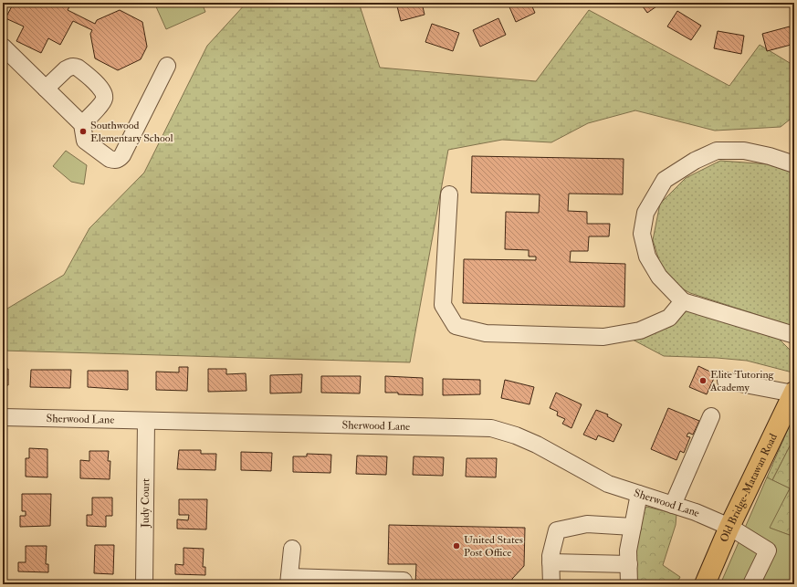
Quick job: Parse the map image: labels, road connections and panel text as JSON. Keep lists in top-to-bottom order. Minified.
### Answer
{"streets":{"main road":["Old Bridge-Matawan Road"],"street":["Sherwood Lane","Judy Court"]},"crossings":[["Sherwood Lane","Old Bridge-Matawan Road"],["Sherwood Lane","Judy Court"]],"places":["Southwood Elementary School","Elite Tutoring Academy","United States Post Office"]}
